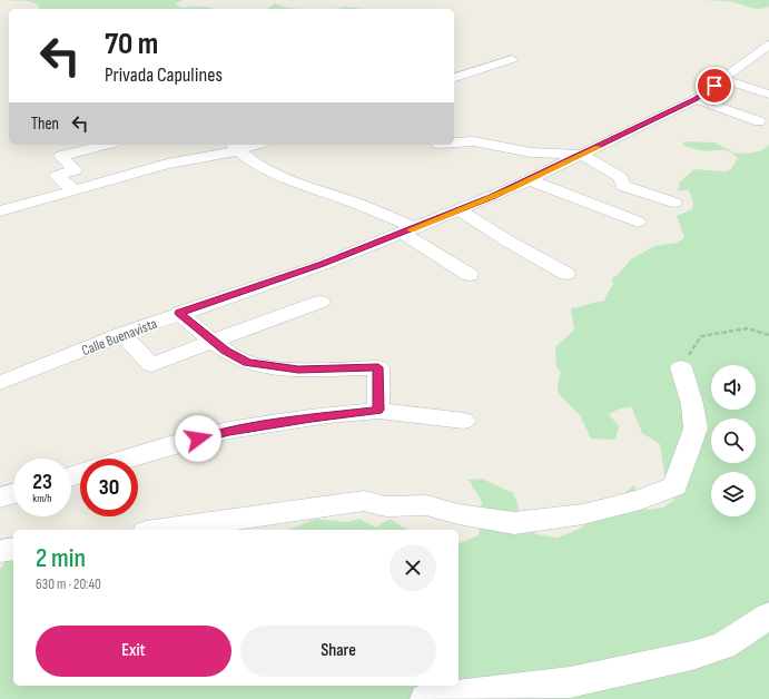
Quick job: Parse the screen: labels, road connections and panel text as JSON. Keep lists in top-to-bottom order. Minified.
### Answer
{"streets":{"street":["Calle Buenavista"]},"page":{"turn":["70 m","Privada Capulines"],"then":"Then","speed":"23 km/h","limit":"30","heading":["2 min","630 m · 20:40"],"buttons":["Exit","Share"]}}
